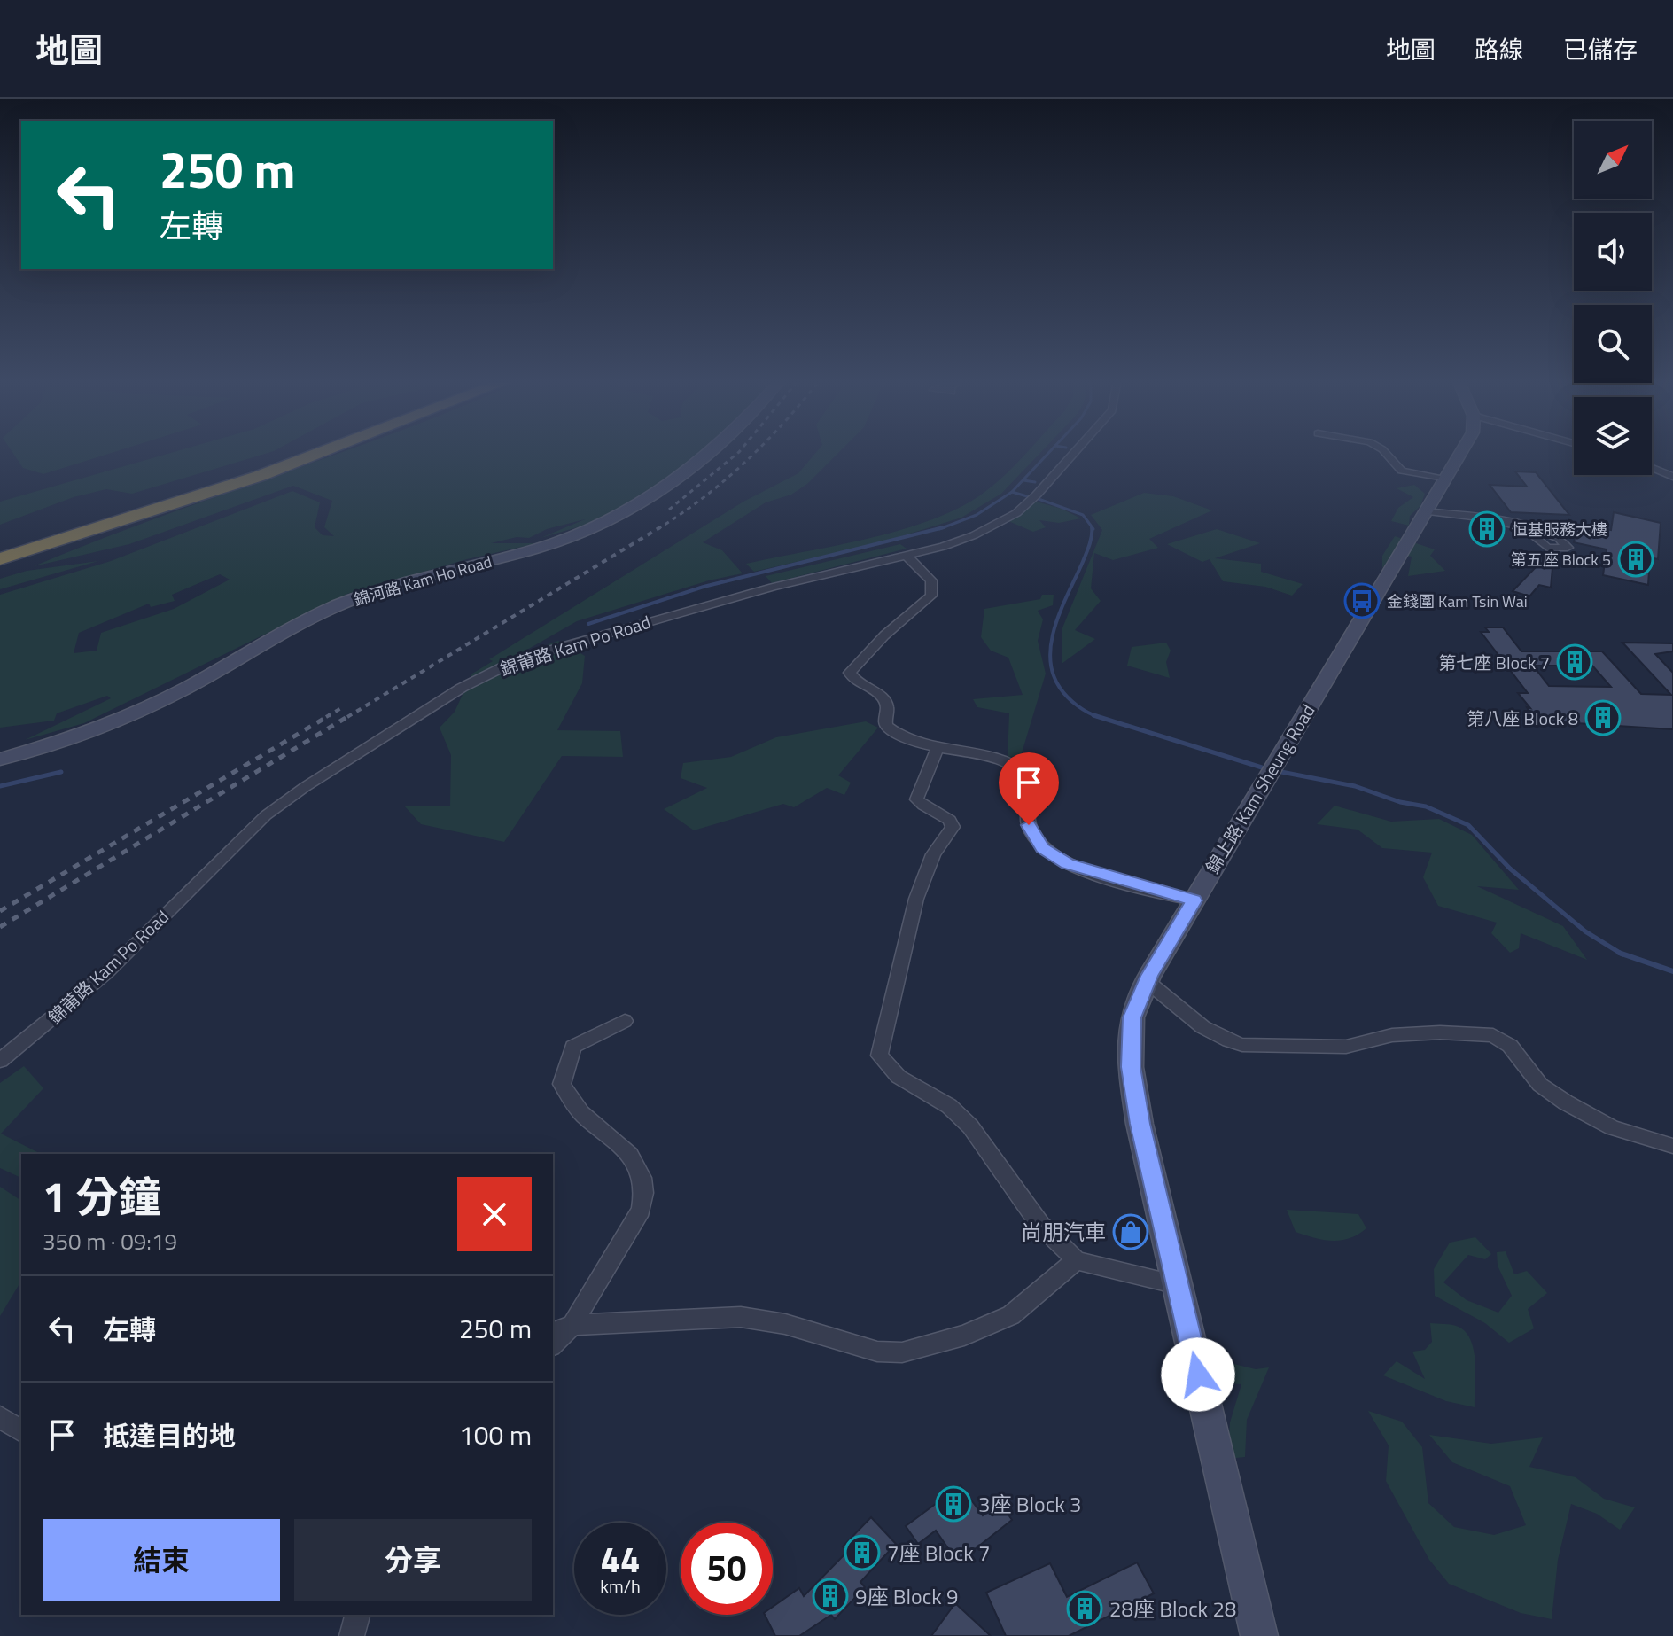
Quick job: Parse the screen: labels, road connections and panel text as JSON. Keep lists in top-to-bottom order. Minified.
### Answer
{"streets":{"main road":["錦河路 Kam Ho Road","錦上路 Kam Sheung Road"],"street":["錦莆路 Kam Po Road"]},"places":{"building":["恒基服務大樓","第五座 Block 5","第七座 Block 7","第八座 Block 8","3座 Block 3","7座 Block 7","9座 Block 9","28座 Block 28"],"bus stop":["金錢圍 Kam Tsin Wai"],"shop":["尚朋汽車"]},"north":"top right","page":{"header":"地圖","nav":["地圖","路線","已儲存"],"turn":["250 m","左轉"],"heading":["1 分鐘","350 m · 09:19"],"list":[{"name":"左轉","value":"250 m"},{"name":"抵達目的地","value":"100 m"}],"buttons":["結束","分享"],"speed":"44 km/h","limit":"50"}}
